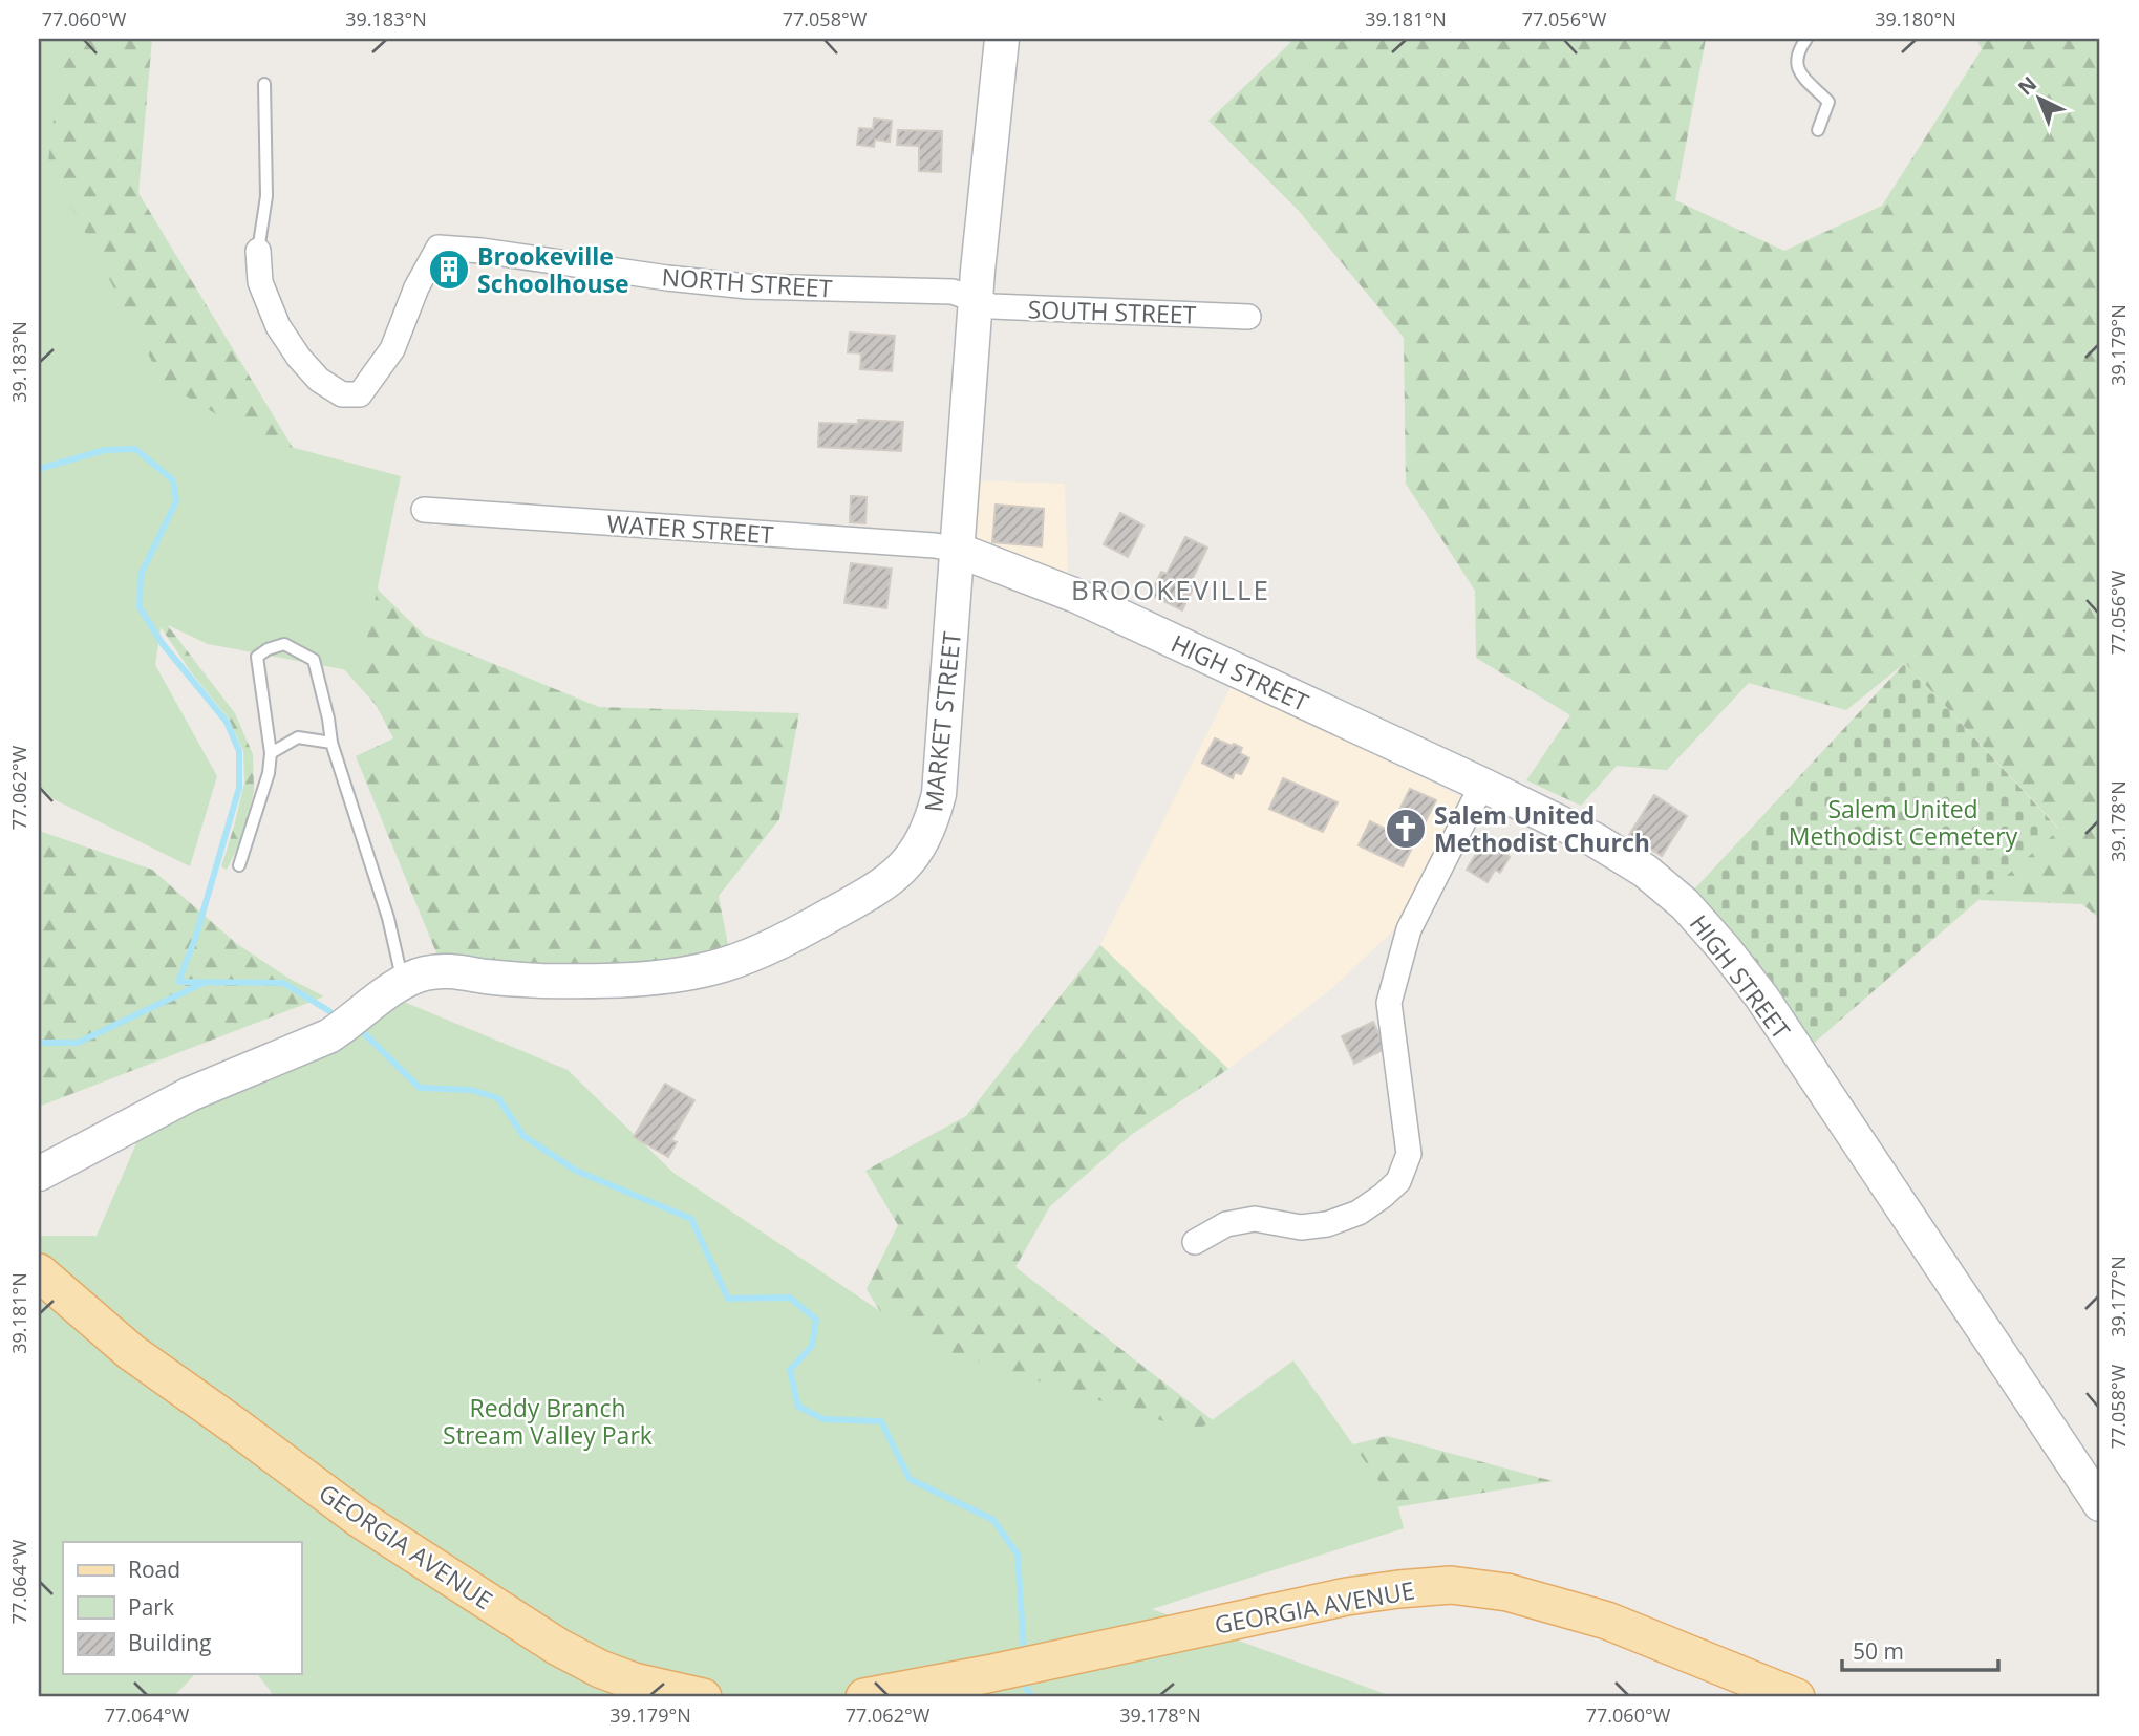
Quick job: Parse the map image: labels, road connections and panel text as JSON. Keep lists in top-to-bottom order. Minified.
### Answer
{"streets":{"main road":["HIGH STREET","MARKET STREET","GEORGIA AVENUE"],"street":["NORTH STREET","SOUTH STREET","WATER STREET"]},"crossings":[["NORTH STREET","SOUTH STREET"],["NORTH STREET","MARKET STREET"],["SOUTH STREET","MARKET STREET"],["WATER STREET","HIGH STREET"],["WATER STREET","MARKET STREET"],["HIGH STREET","MARKET STREET"]],"districts":["BROOKEVILLE"],"parks":["Salem United Methodist Cemetery","Reddy Branch Stream Valley Park"],"places":{"building":["Brookeville Schoolhouse"],"church":["Salem United Methodist Church"]},"legend":["Road","Park","Building"],"scale_bar":"50 m","north":"top left","coordinates":["77.060°W","39.183°N","77.058°W","39.181°N","77.056°W","39.180°N","39.179°N","77.062°W","39.178°N","39.177°N","77.064°W"]}
